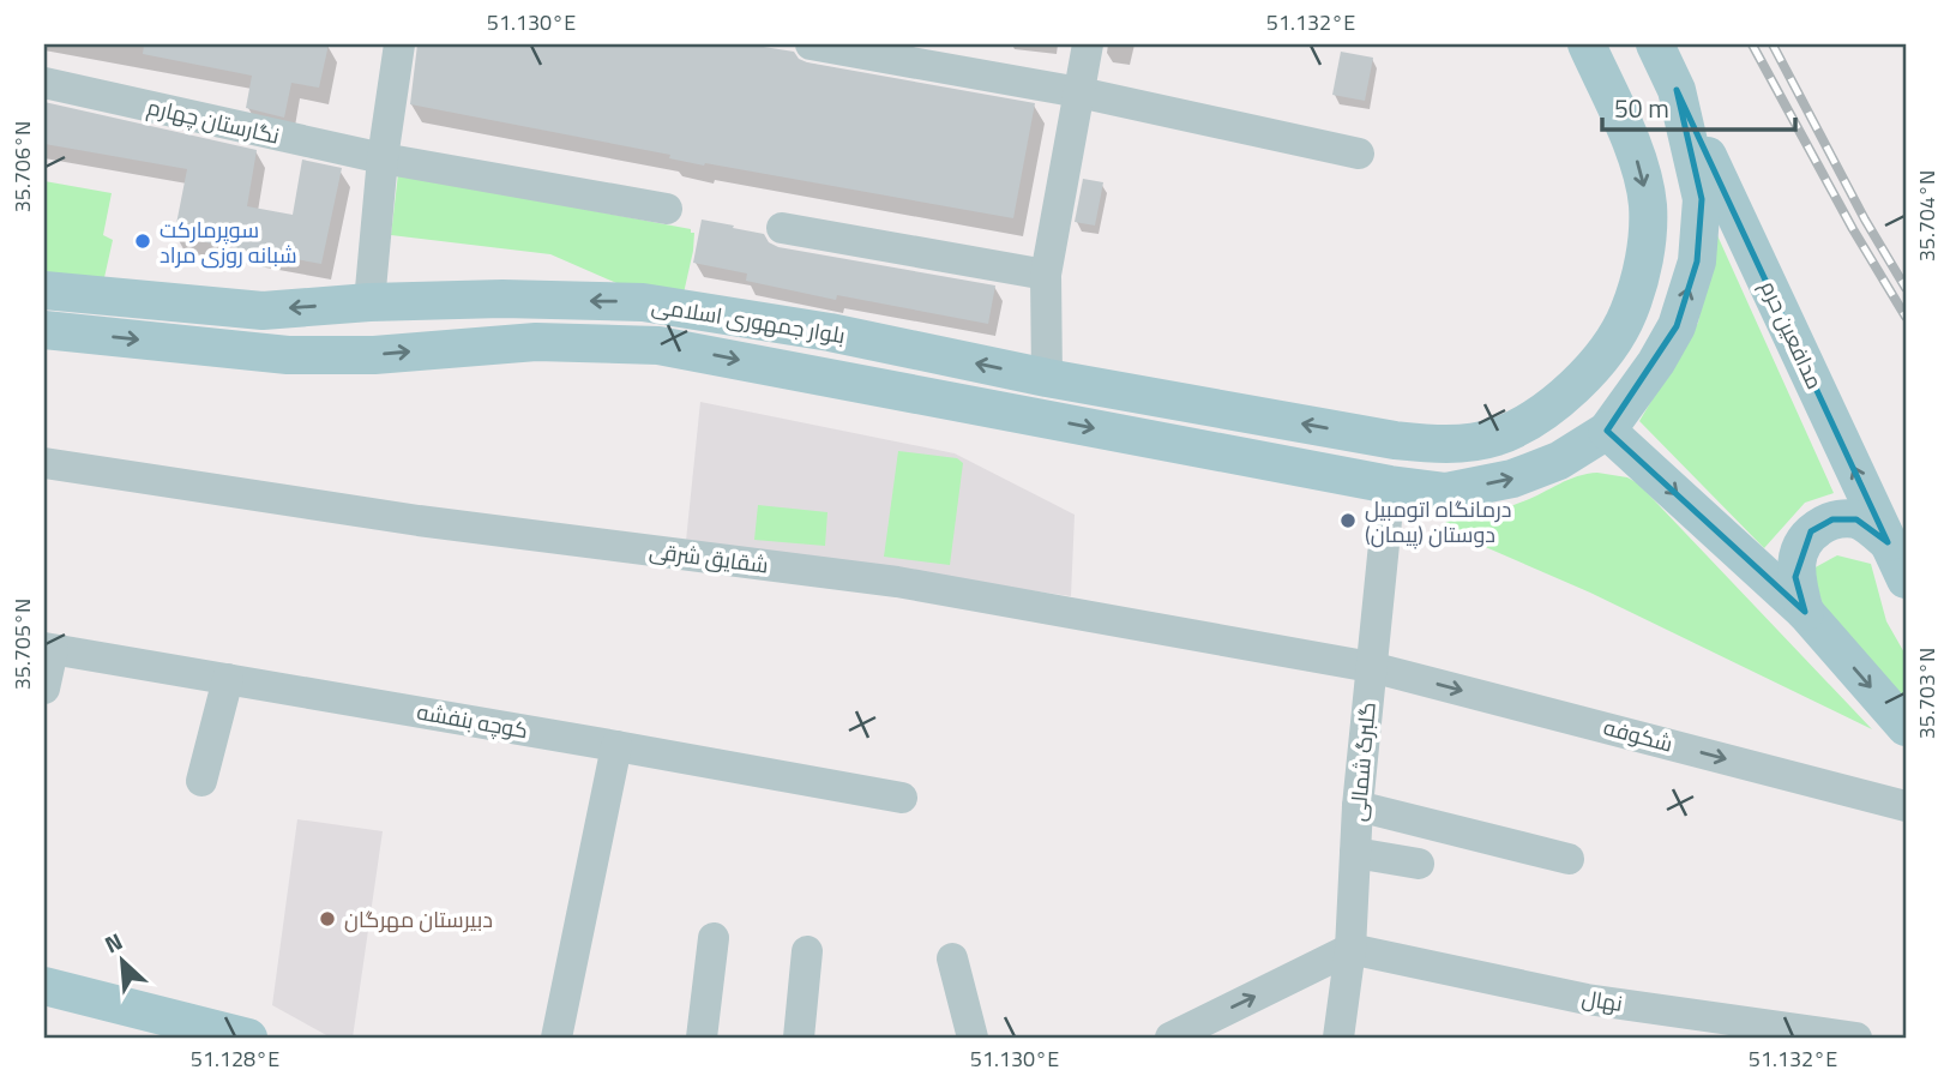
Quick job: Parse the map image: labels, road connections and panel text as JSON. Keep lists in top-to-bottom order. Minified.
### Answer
{"streets":{"main road":["بلوار جمهوری اسلامی","مدافعین حرم"],"street":["نگارستان چهارم","شقایق شرقی","کوچه بنفشه","شکوفه","گلبرگ شمالی","نهال"]},"crossings":[["بلوار جمهوری اسلامی","گلبرگ شمالی"],["شقایق شرقی","شکوفه"],["شقایق شرقی","گلبرگ شمالی"],["شکوفه","گلبرگ شمالی"],["گلبرگ شمالی","نهال"]],"places":["سوپرمارکت شبانه روزی مراد","درمانگاه اتومبیل دوستان (پیمان)","دبیرستان مهرگان"],"scale_bar":"50 m","north":"top left","coordinates":["51.130°E","51.132°E","35.706°N","35.704°N","35.705°N","35.703°N","51.128°E"]}
